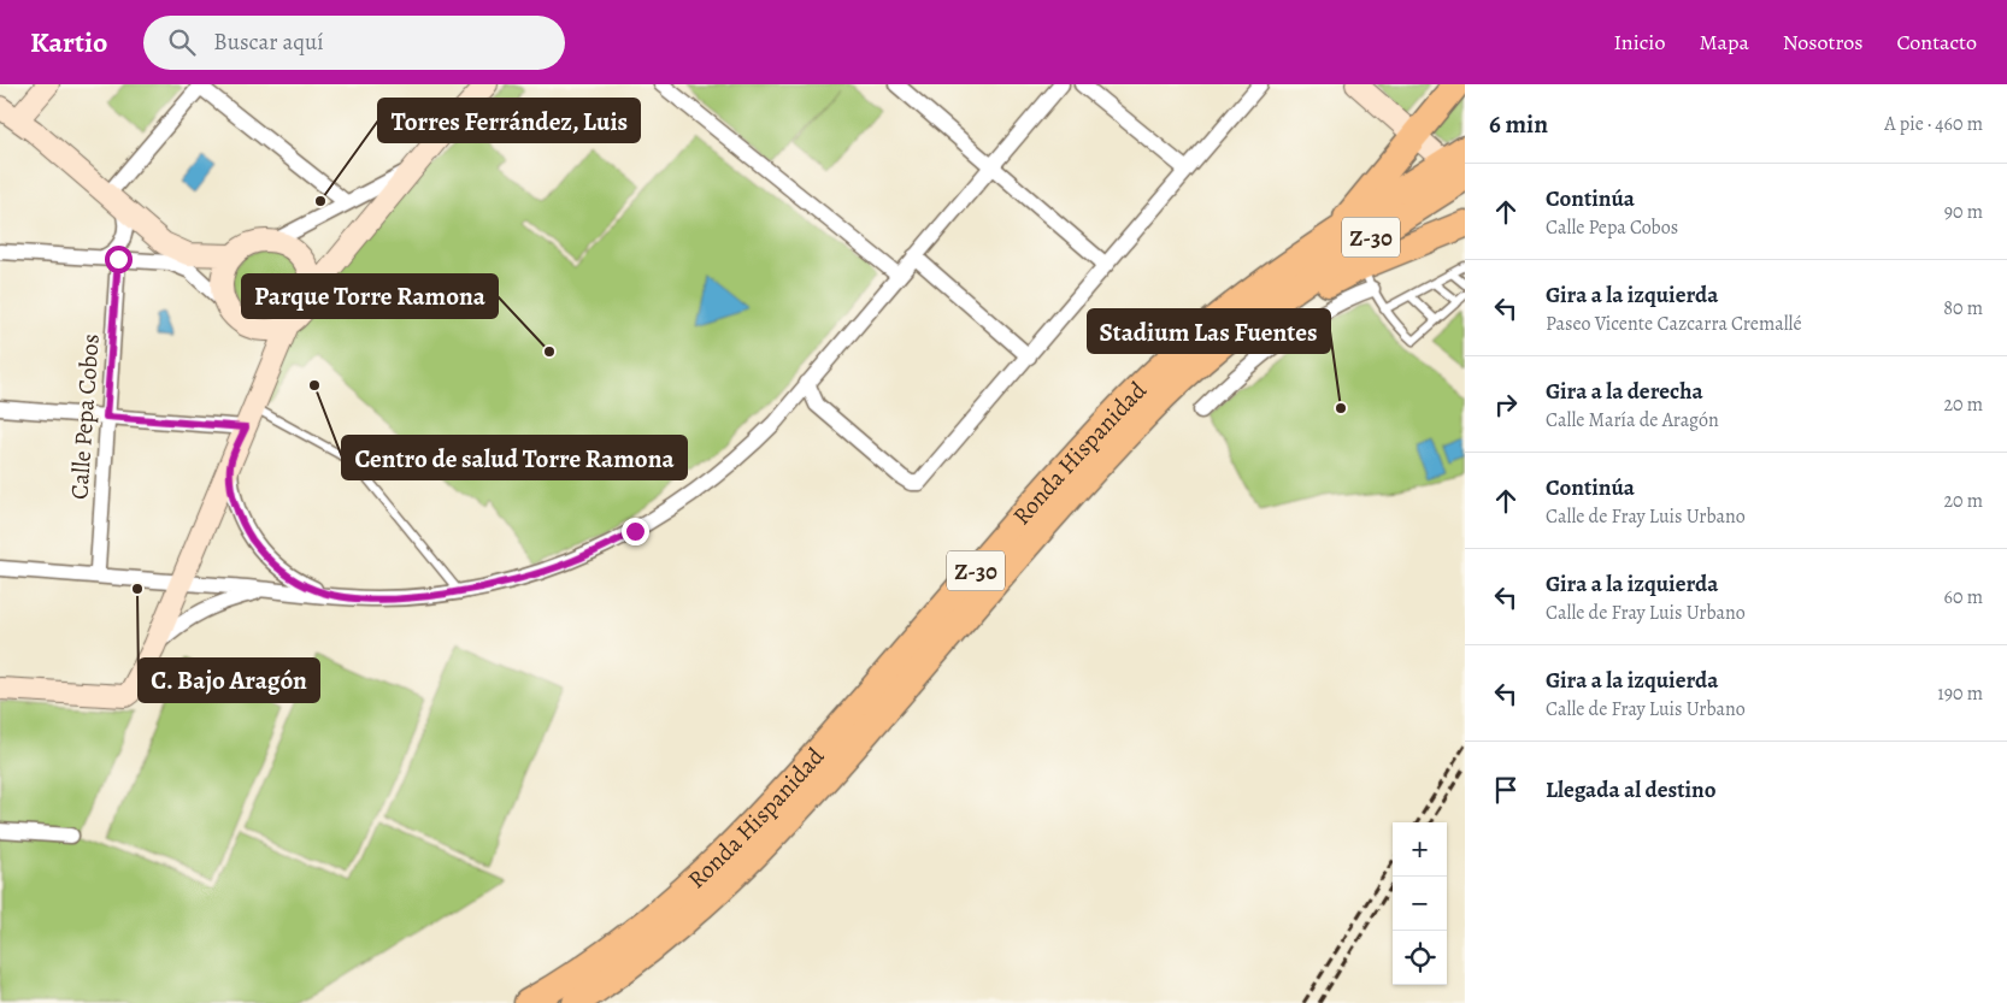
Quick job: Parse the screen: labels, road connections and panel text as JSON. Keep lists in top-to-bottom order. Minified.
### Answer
{"streets":{"highway":["Z-30","Ronda Hispanidad"],"street":["Calle Pepa Cobos"]},"places":["Torres Ferrández, Luis","Parque Torre Ramona","Centro de salud Torre Ramona","Stadium Las Fuentes","C. Bajo Aragón"],"page":{"header":"Kartio","search":"Buscar aquí","nav":["Inicio","Mapa","Nosotros","Contacto"],"heading":["6 min","A pie · 460 m"],"list":[["Continúa","Calle Pepa Cobos","90 m"],["Gira a la izquierda","Paseo Vicente Cazcarra Cremallé","80 m"],["Gira a la derecha","Calle María de Aragón","20 m"],["Continúa","Calle de Fray Luis Urbano","20 m"],["Gira a la izquierda","Calle de Fray Luis Urbano","60 m"],["Gira a la izquierda","Calle de Fray Luis Urbano","190 m"],"Llegada al destino"],"map_buttons":["+","−"]}}
